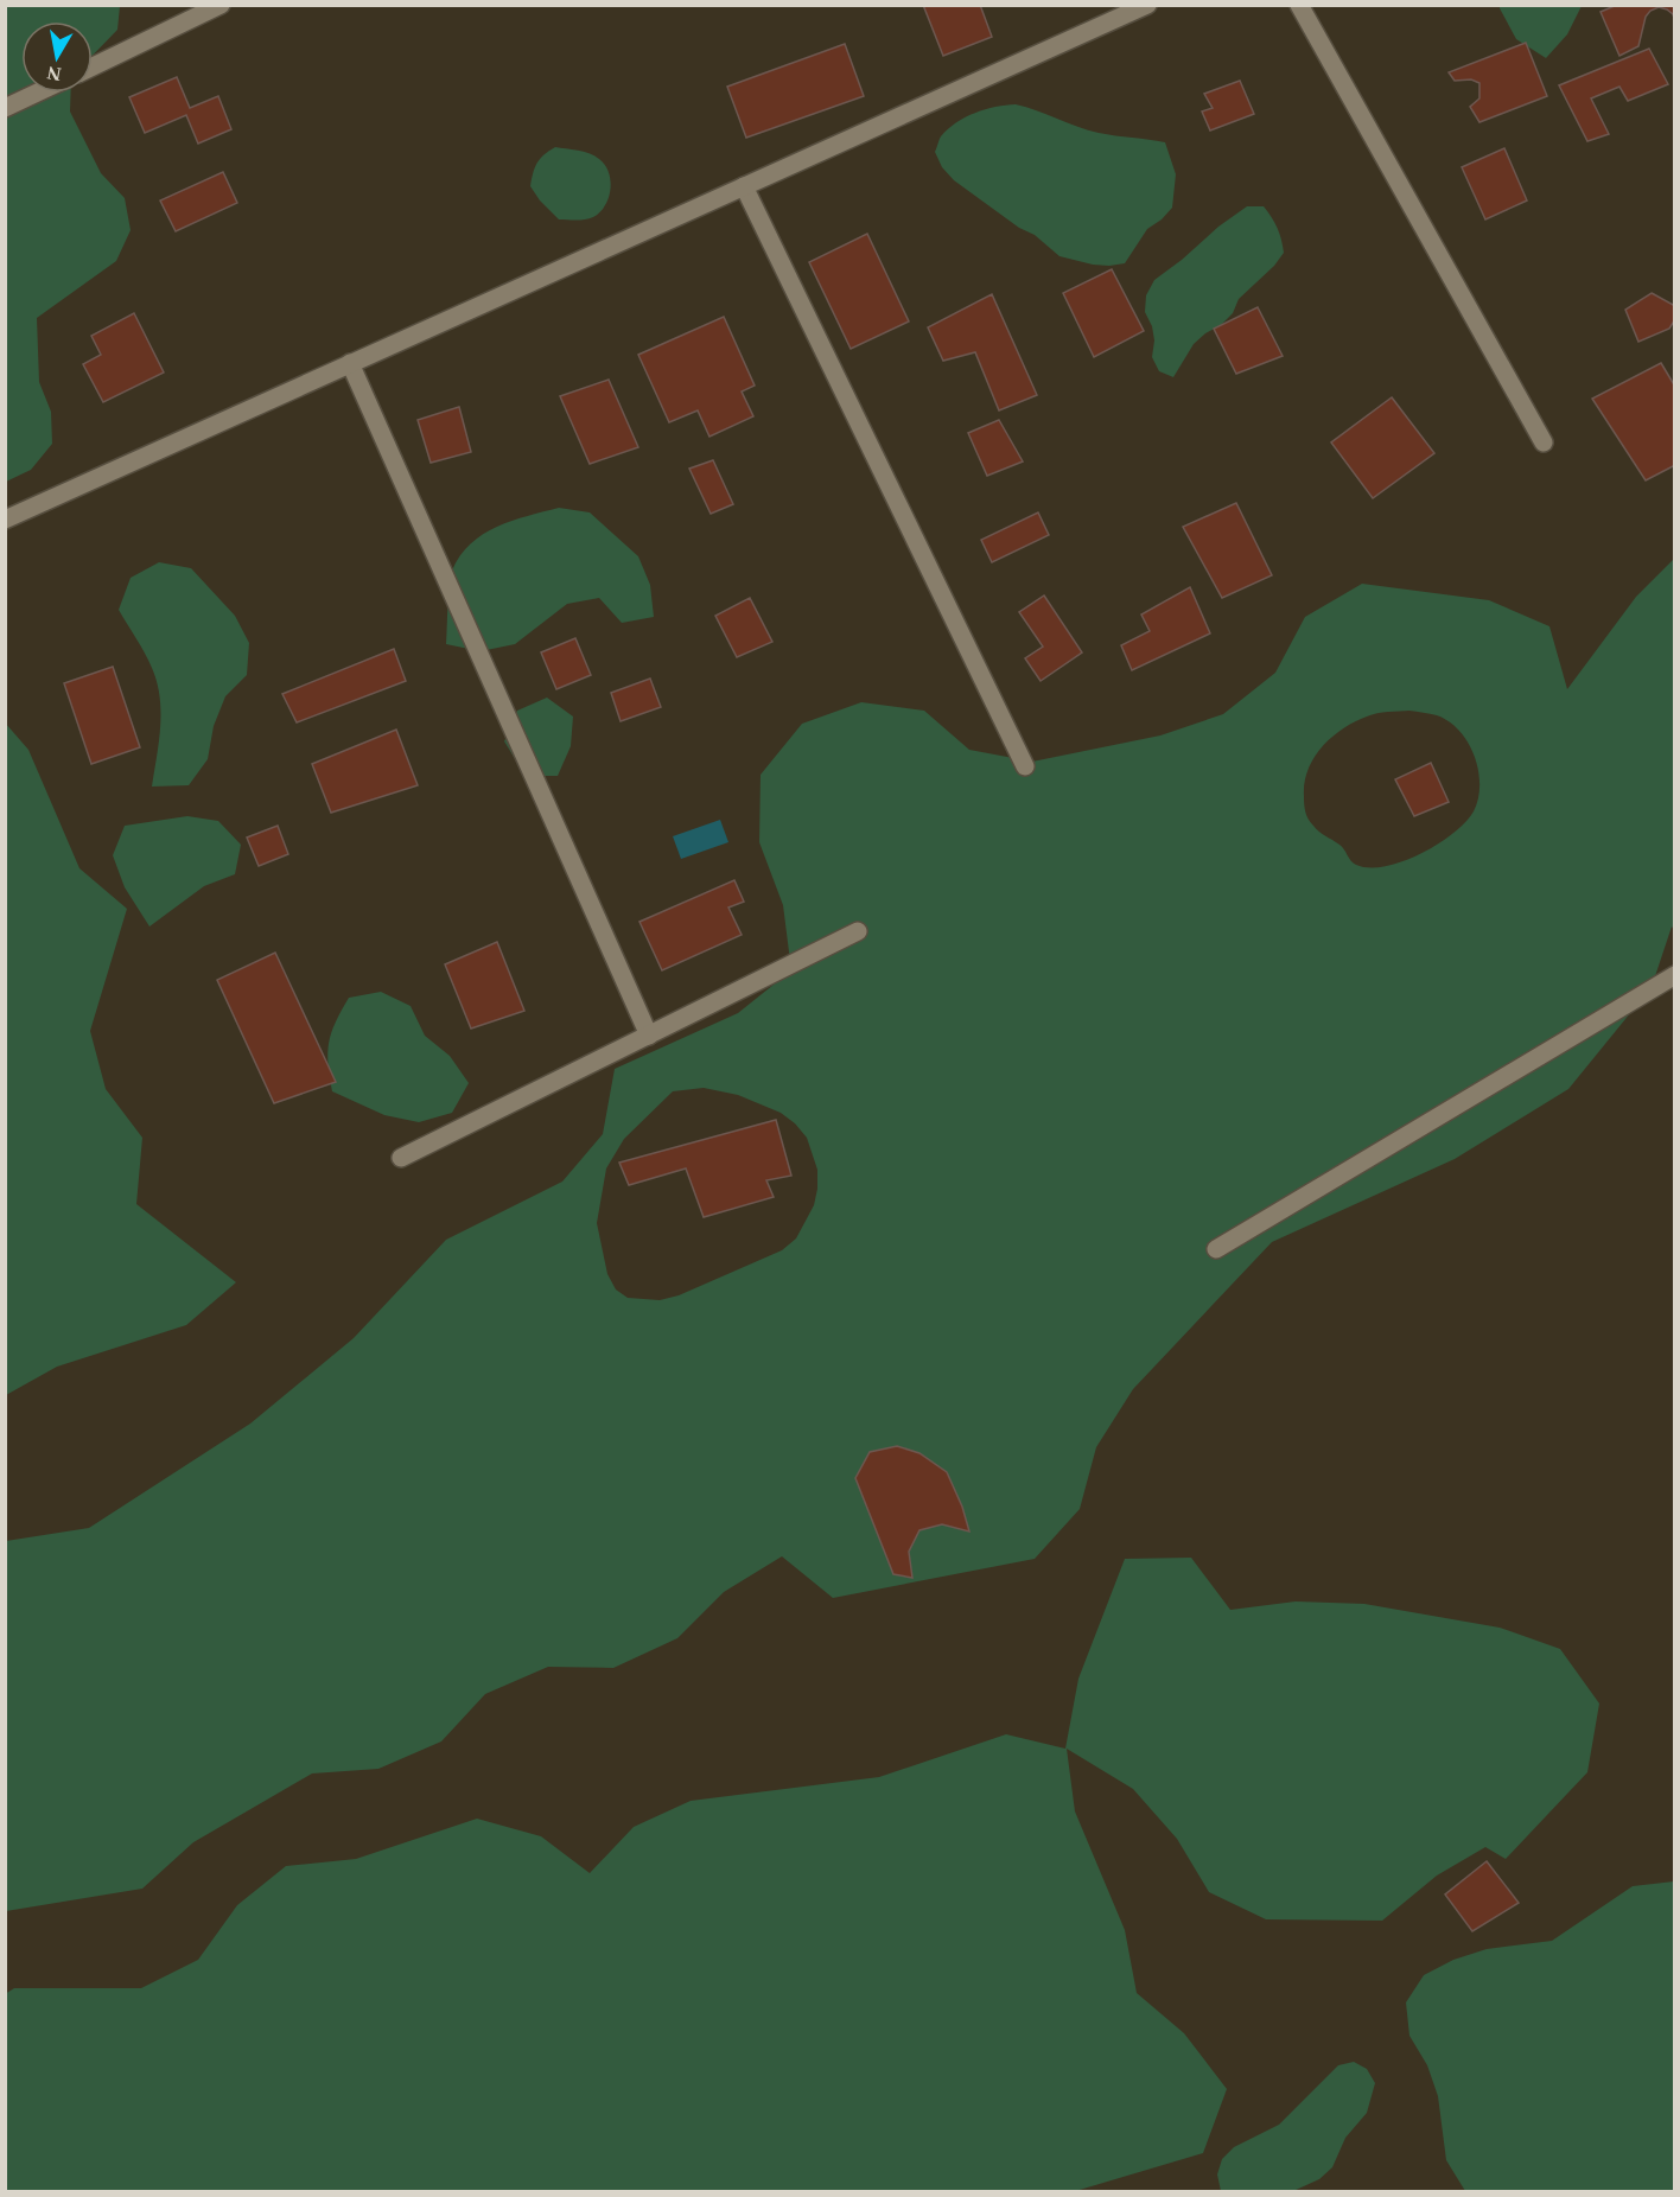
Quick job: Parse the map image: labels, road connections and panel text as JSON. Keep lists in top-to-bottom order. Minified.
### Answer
{"north":"bottom"}
